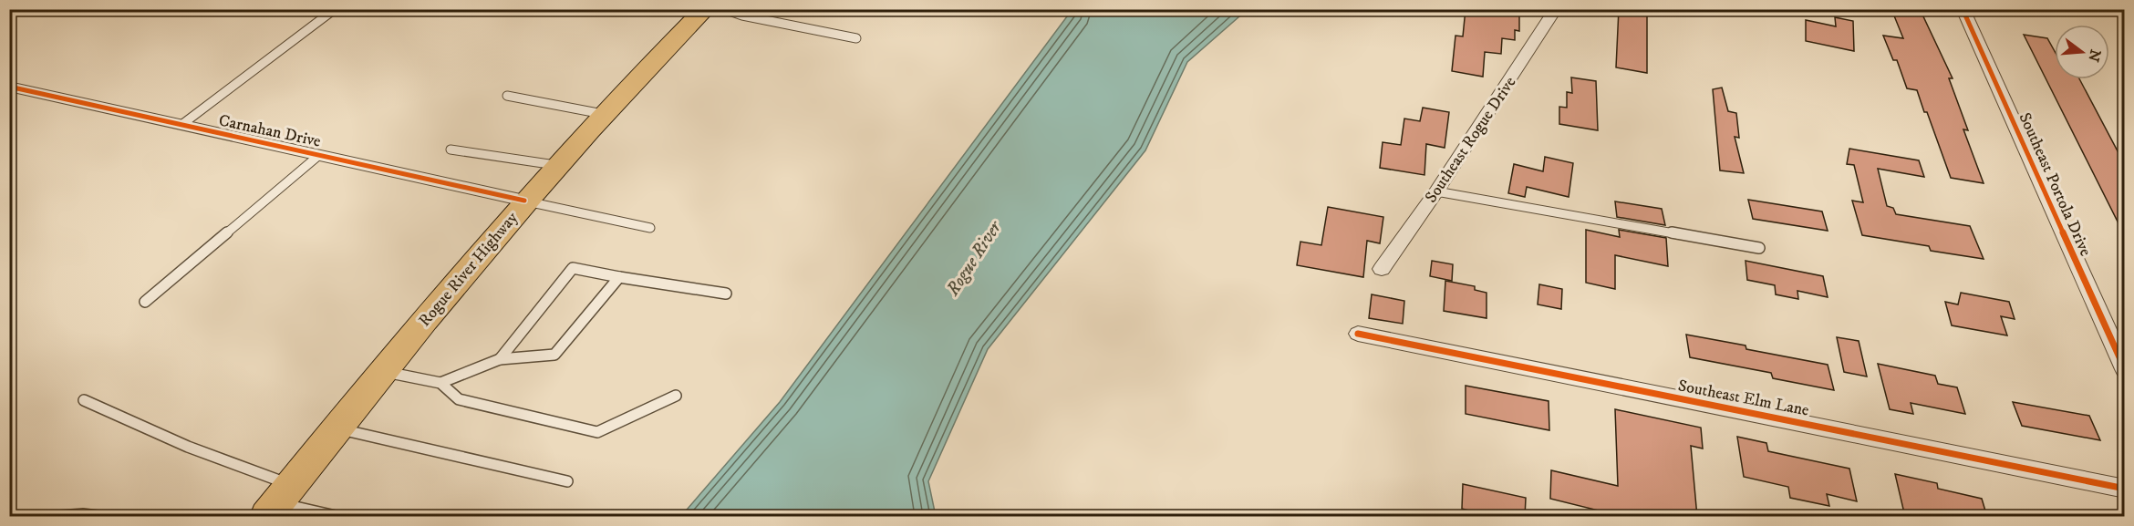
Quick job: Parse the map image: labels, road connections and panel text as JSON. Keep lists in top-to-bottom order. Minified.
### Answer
{"streets":{"main road":["Rogue River Highway"],"street":["Carnahan Drive","Southeast Rogue Drive","Southeast Portola Drive","Southeast Elm Lane"]},"crossings":[["Carnahan Drive","Rogue River Highway"]],"water":["Rogue River"],"north":"right"}
